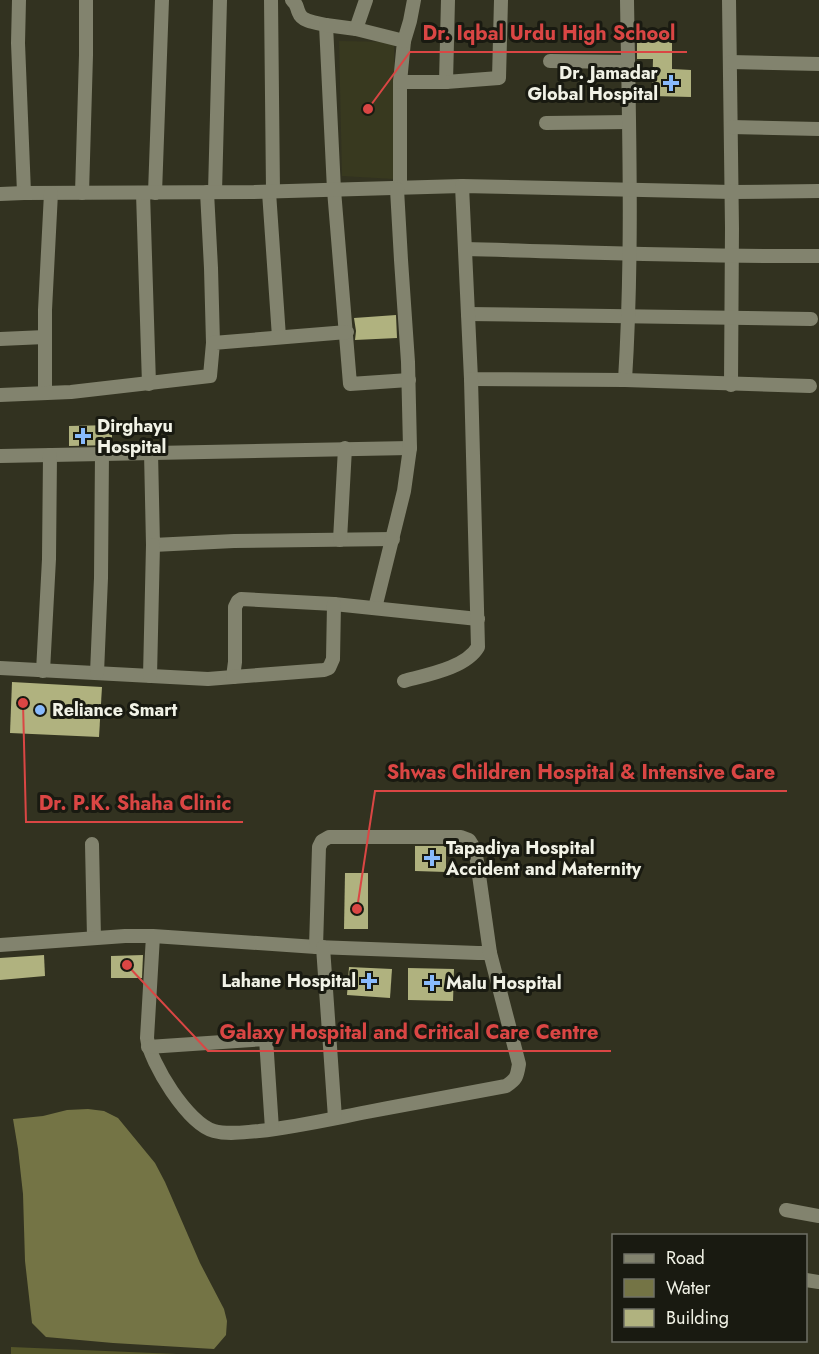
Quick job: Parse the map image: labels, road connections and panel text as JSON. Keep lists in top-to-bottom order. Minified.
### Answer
{"places":{"health":["Dr. Jamadar Global Hospital","Dirghayu Hospital","Tapadiya Hospital Accident and Maternity","Lahane Hospital","Malu Hospital"],"other":["Dr. Iqbal Urdu High School","Dr. P.K. Shaha Clinic","Reliance Smart","Shwas Children Hospital & Intensive Care","Galaxy Hospital and Critical Care Centre"]},"legend":["Road","Water","Building"]}
